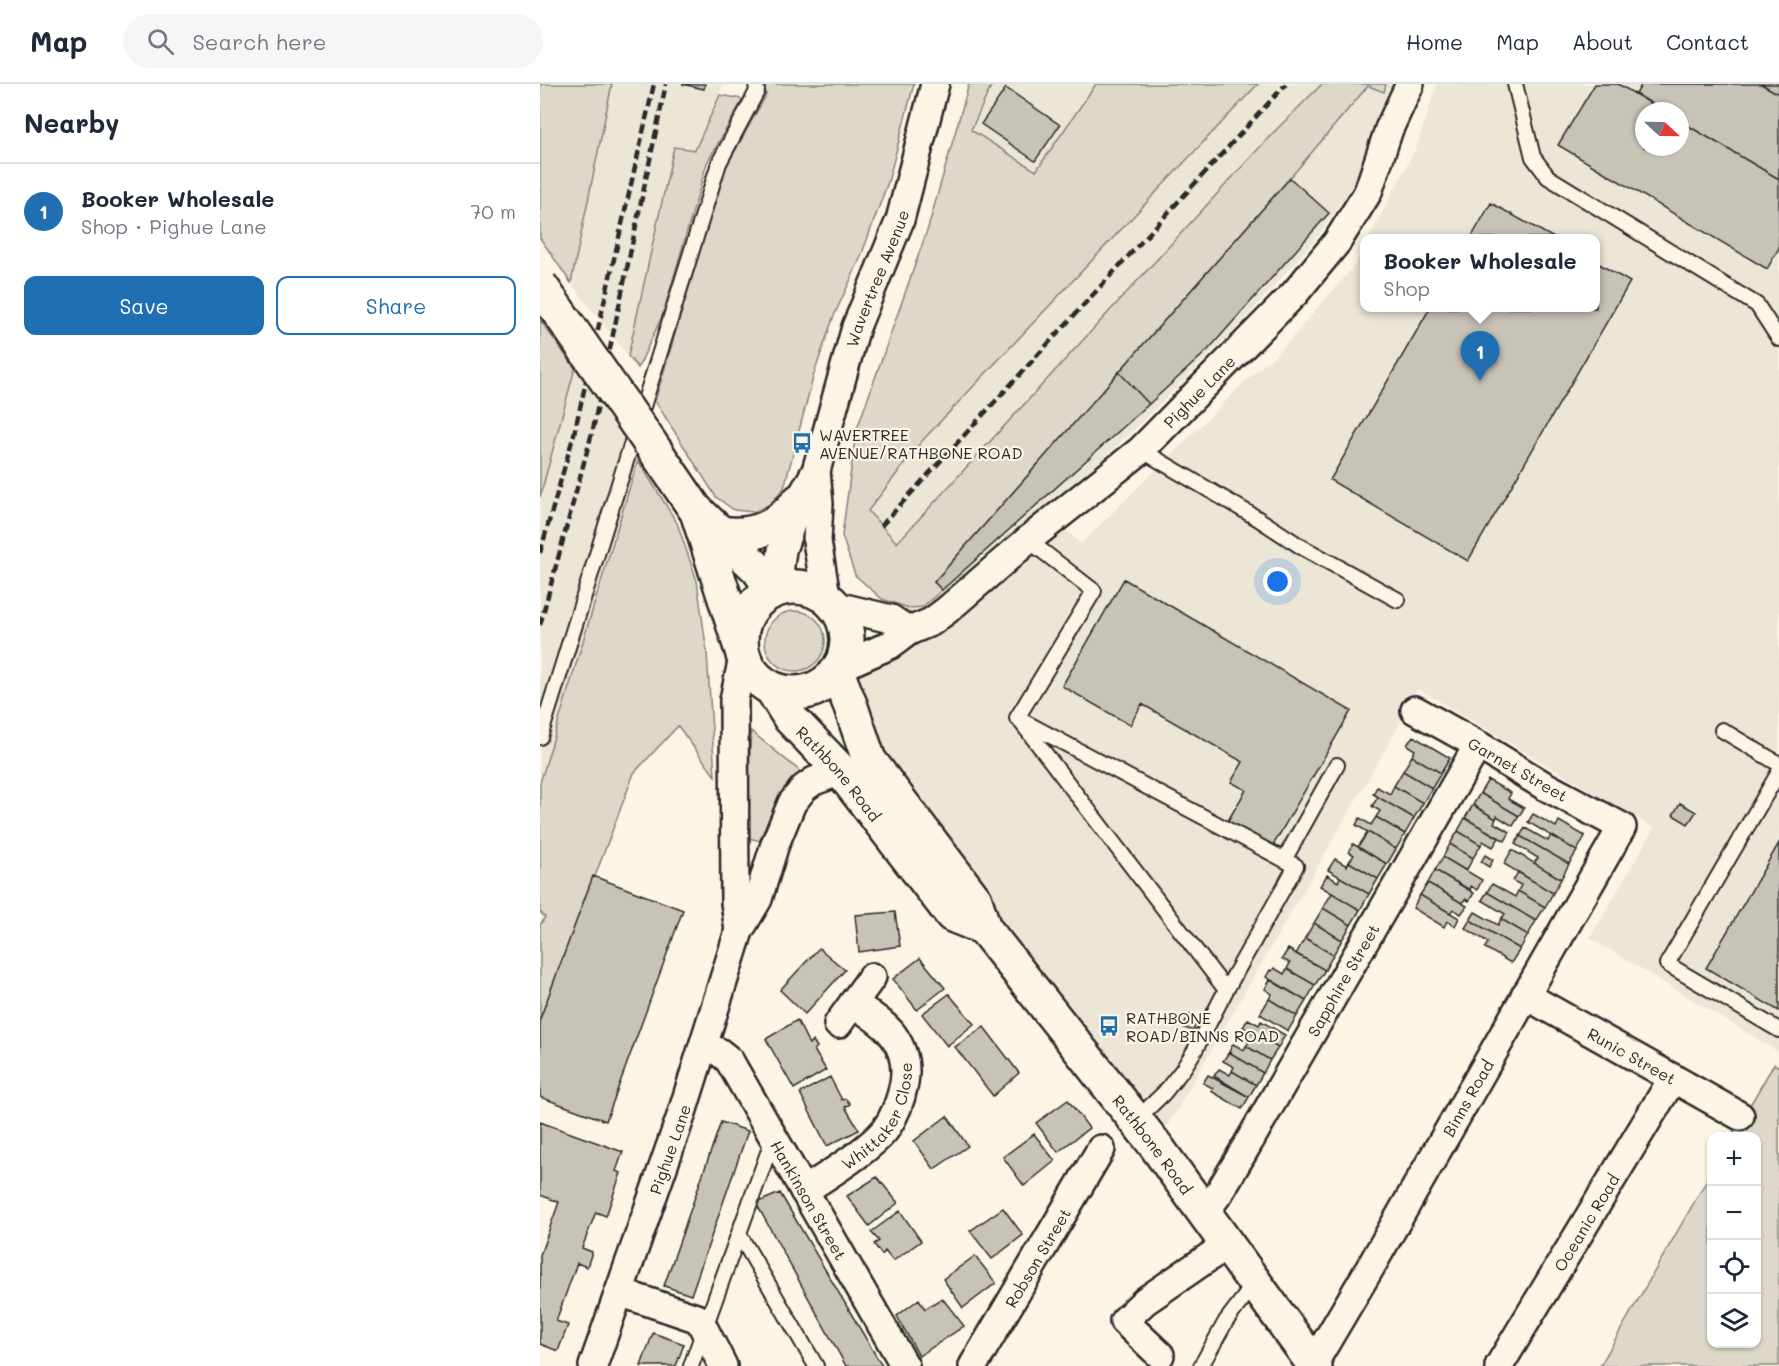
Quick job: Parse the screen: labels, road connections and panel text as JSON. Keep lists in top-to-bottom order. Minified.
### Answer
{"streets":{"main road":["Rathbone Road"],"street":["Wavertree Avenue","Pighue Lane","Garnet Street","Sapphire Street","Runic Street","Binns Road","Whittaker Close","Hankinson Street","Oceanic Road","Robson Street"]},"crossings":[["Wavertree Avenue","Pighue Lane"],["Wavertree Avenue","Rathbone Road"],["Pighue Lane","Rathbone Road"],["Pighue Lane","Hankinson Street"],["Garnet Street","Sapphire Street"],["Garnet Street","Binns Road"],["Rathbone Road","Sapphire Street"],["Rathbone Road","Binns Road"],["Runic Street","Binns Road"],["Runic Street","Oceanic Road"],["Whittaker Close","Hankinson Street"]],"places":{"bus stop":["WAVERTREE AVENUE/RATHBONE ROAD","RATHBONE ROAD/BINNS ROAD"]},"north":"right","page":{"header":"Map","search":"Search here","nav":["Home","Map","About","Contact"],"heading":"Nearby","list":[{"mark":"1","name":"Booker Wholesale","note":"Shop · Pighue Lane","value":"70 m"}],"popup":["Booker Wholesale","Shop"],"buttons":["Save","Share"],"pins":"1","map_buttons":["+","−"]}}
